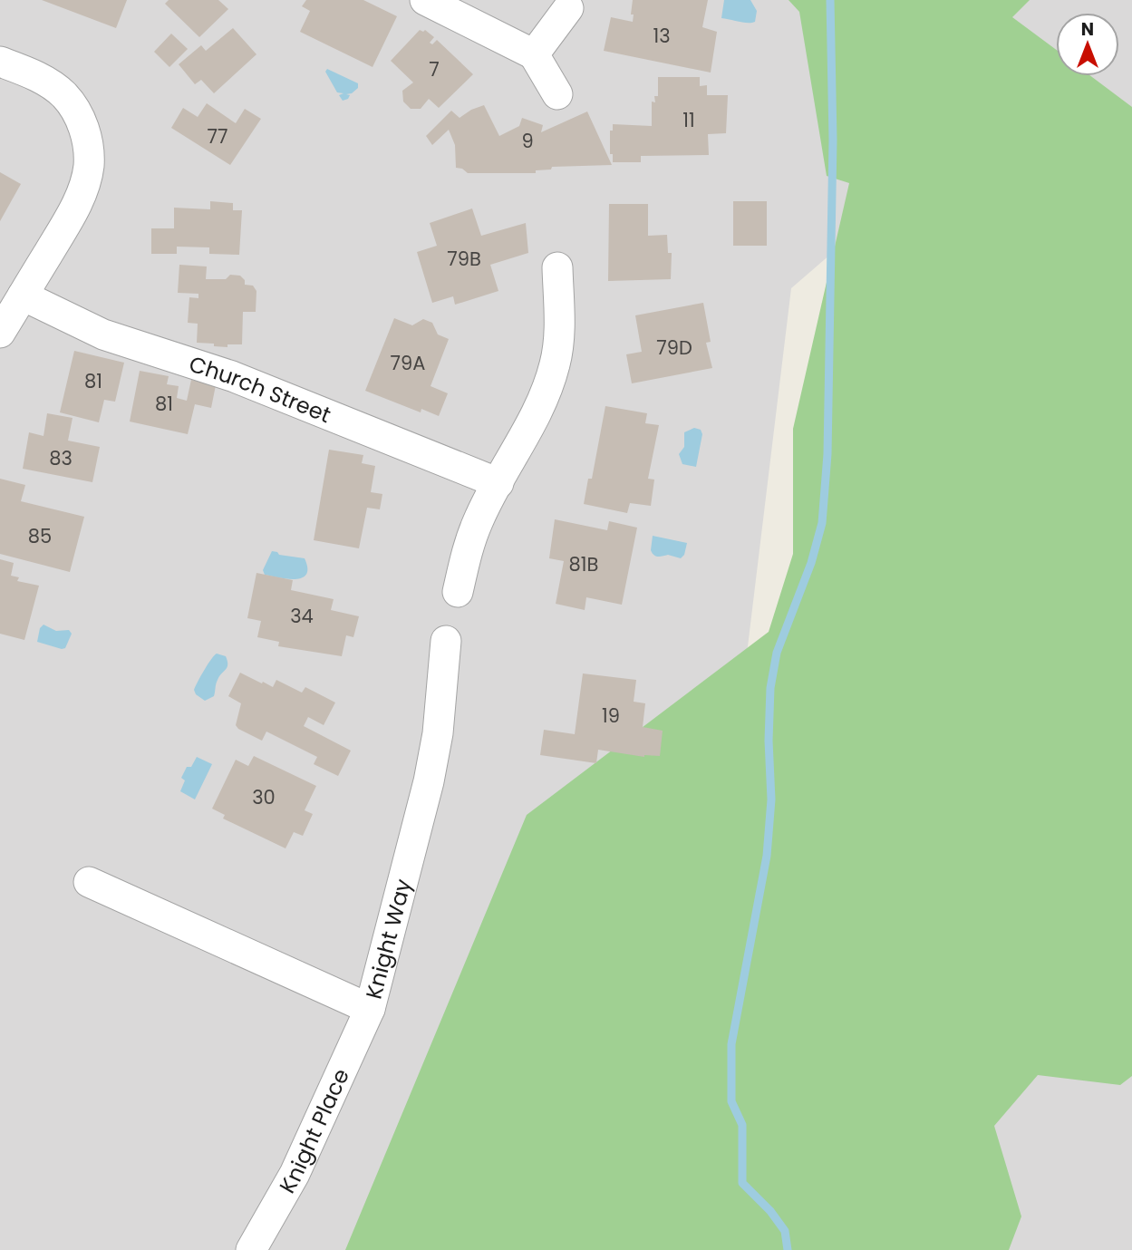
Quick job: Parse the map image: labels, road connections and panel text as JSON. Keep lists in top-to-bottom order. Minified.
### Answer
{"streets":{"street":["Church Street","Knight Way","Knight Place"]},"crossings":[["Knight Way","Knight Place"]],"house_numbers":["13","7","11","77","9","79B","79D","79A","81","81","83","85","81B","34","19","30"],"north":"top"}
